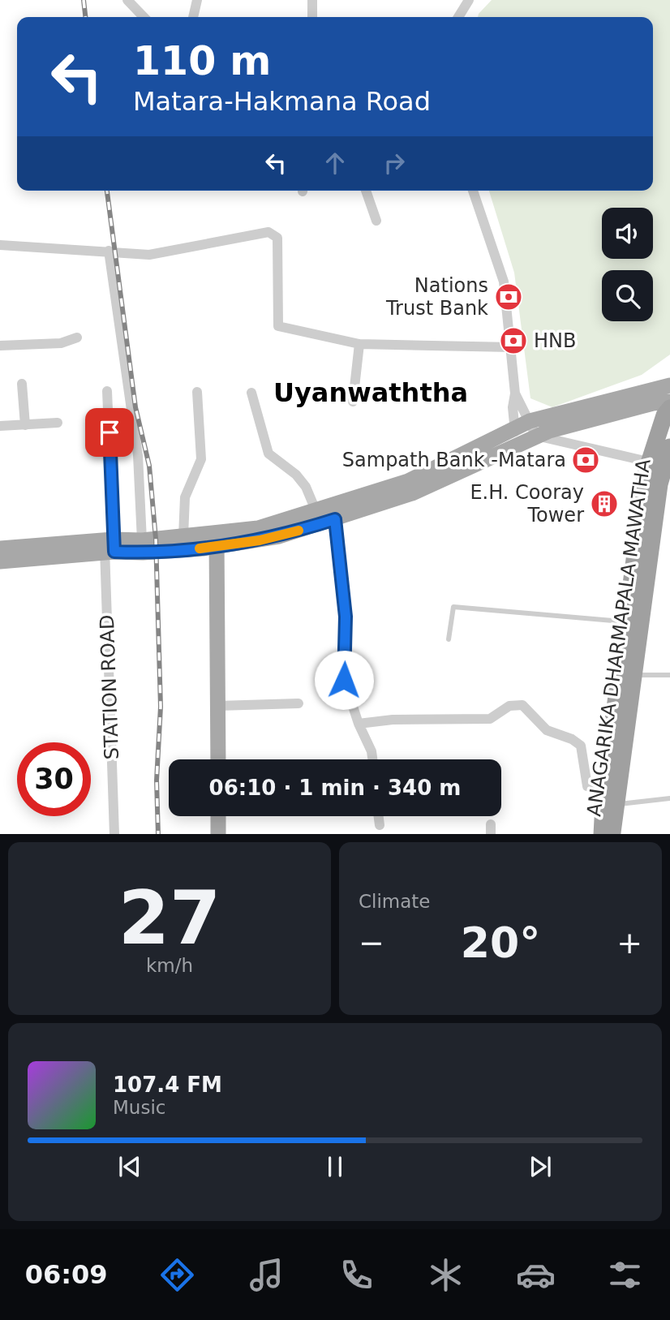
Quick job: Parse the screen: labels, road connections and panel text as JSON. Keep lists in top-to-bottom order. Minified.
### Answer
{"streets":{"highway":["ANAGARIKA DHARMAPALA MAWATHA"],"street":["STATION ROAD"]},"districts":["Uyanwaththa"],"places":{"bank":["Nations Trust Bank","HNB","Sampath Bank -Matara"],"building":["E.H. Cooray Tower"]},"page":{"turn":["110 m","Matara-Hakmana Road"],"limit":"30","trip":"06:10 · 1 min · 340 m","tile":[["27","km/h"],"Climate"],"heat":["−","20°","+"],"song":["107.4 FM","Music"],"tabs":"06:09"}}
